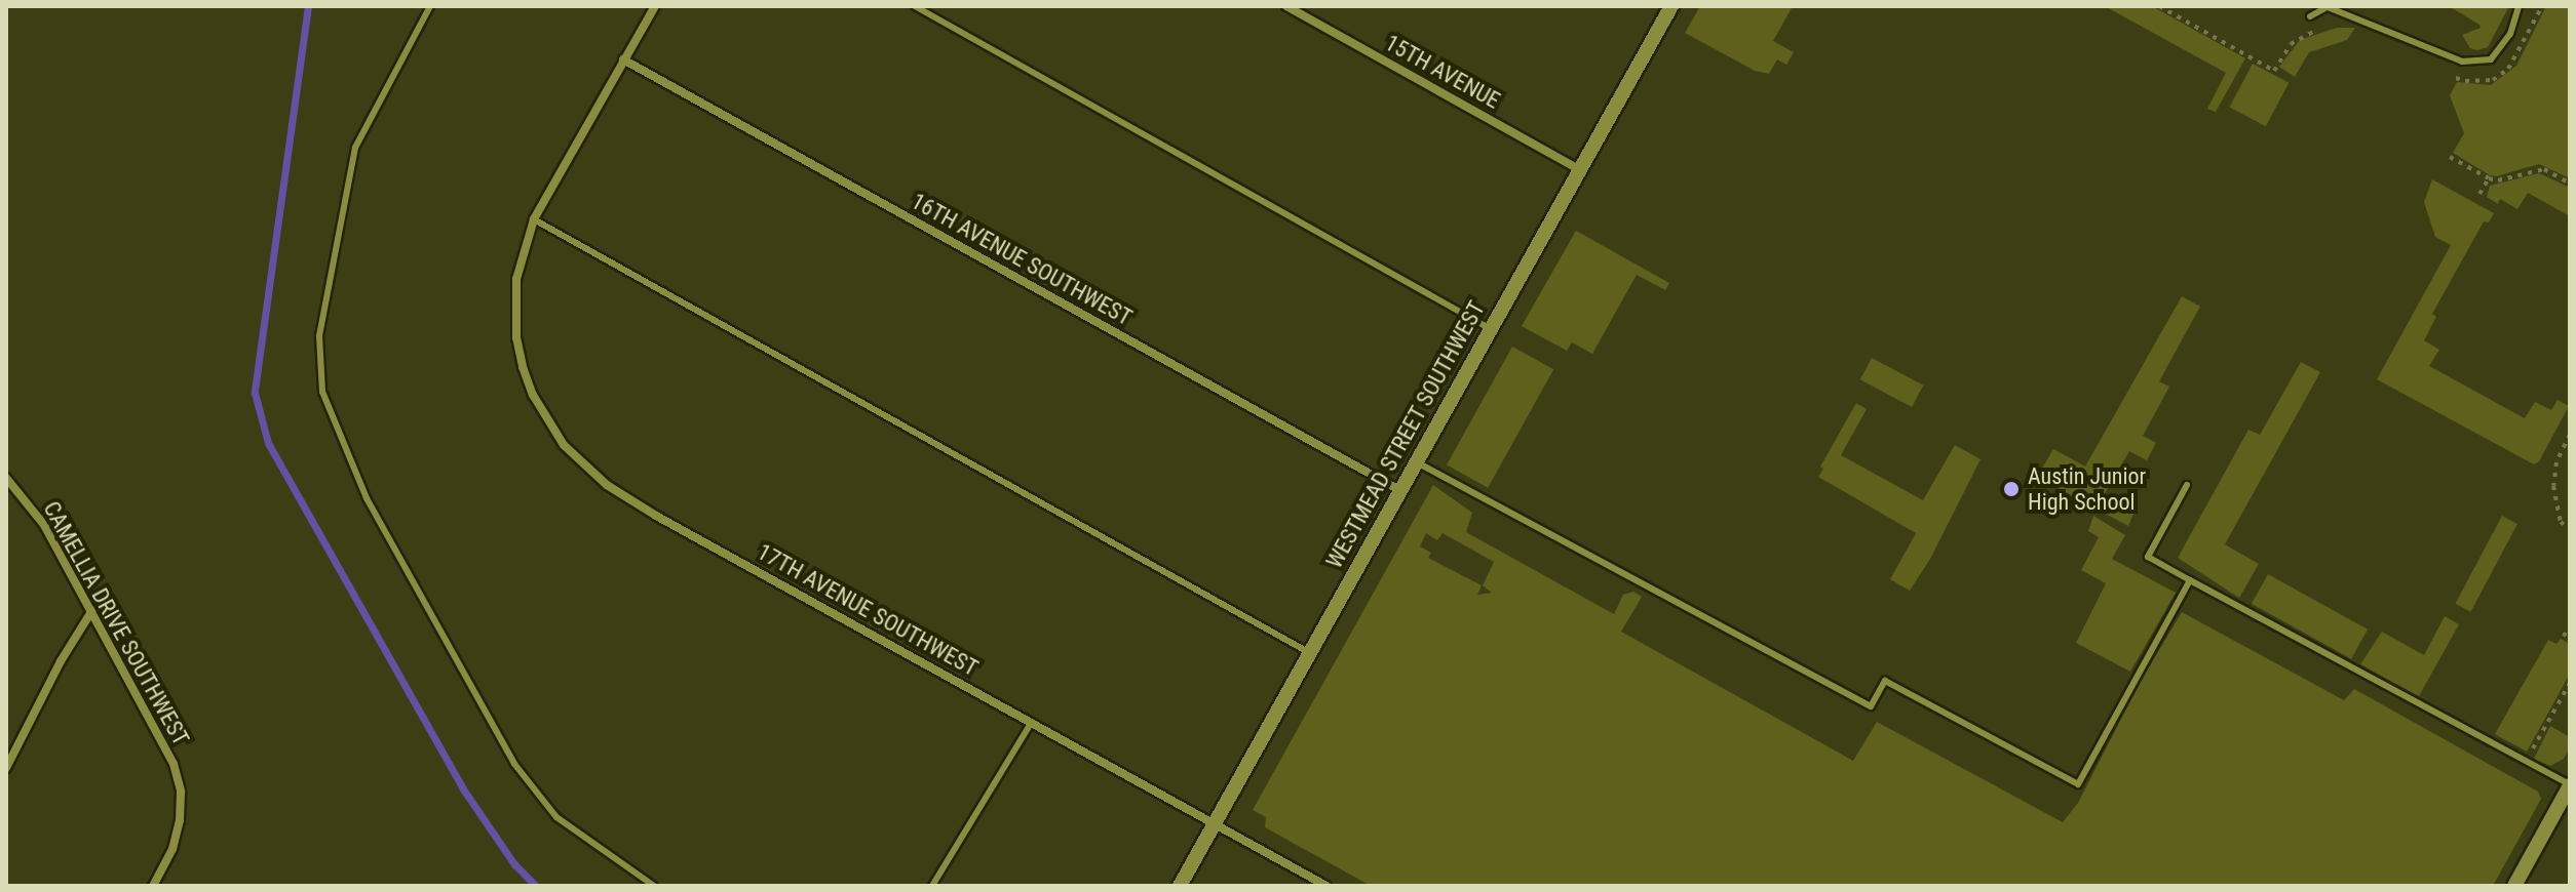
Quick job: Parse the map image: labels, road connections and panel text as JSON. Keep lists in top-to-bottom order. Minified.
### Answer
{"streets":{"street":["15TH AVENUE","16TH AVENUE SOUTHWEST","WESTMEAD STREET SOUTHWEST","17TH AVENUE SOUTHWEST","CAMELLIA DRIVE SOUTHWEST"]},"crossings":[["15TH AVENUE","WESTMEAD STREET SOUTHWEST"],["16TH AVENUE SOUTHWEST","WESTMEAD STREET SOUTHWEST"],["16TH AVENUE SOUTHWEST","17TH AVENUE SOUTHWEST"],["WESTMEAD STREET SOUTHWEST","17TH AVENUE SOUTHWEST"]],"places":["Austin Junior High School"]}
